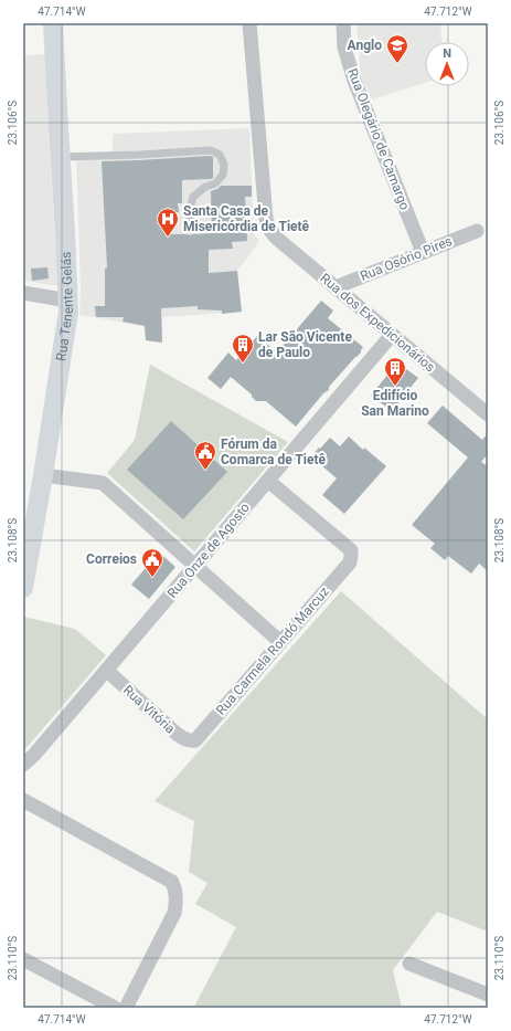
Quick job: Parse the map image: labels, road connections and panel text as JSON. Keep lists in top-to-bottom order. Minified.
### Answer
{"streets":{"street":["Rua Olegário de Camargo","Rua Osório Pires","Rua Tenente Gelás","Rua dos Expedicionários","Rua Onze de Agosto","Rua Carmela Rondó Marcuz","Rua Vitória"]},"crossings":[["Rua Olegário de Camargo","Rua Osório Pires"],["Rua Osório Pires","Rua dos Expedicionários"],["Rua dos Expedicionários","Rua Onze de Agosto"],["Rua Onze de Agosto","Rua Carmela Rondó Marcuz"],["Rua Onze de Agosto","Rua Vitória"],["Rua Carmela Rondó Marcuz","Rua Vitória"]],"places":{"school or university":["Anglo"],"hospital":["Santa Casa de Misericórdia de Tietê"],"building":["Lar São Vicente de Paulo","Edifício San Marino"],"public building":["Fórum da Comarca de Tietê","Correios"]},"north":"top","coordinates":["47.714°W","47.712°W","23.106°S","23.108°S","23.110°S"]}
